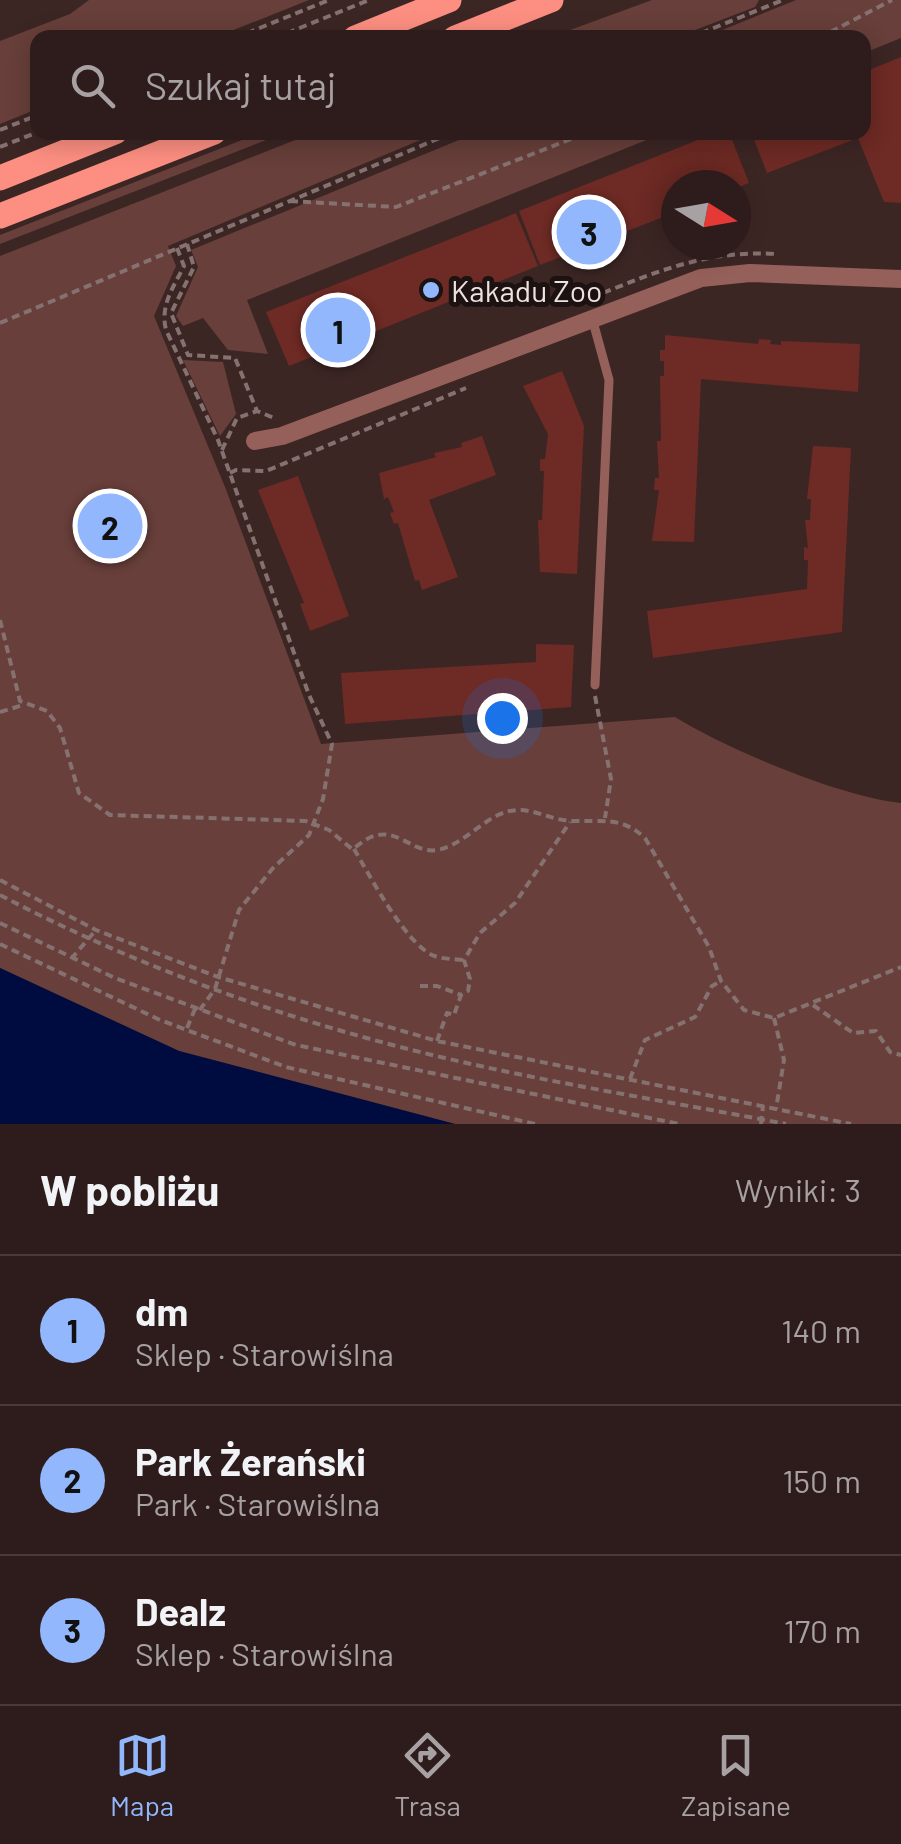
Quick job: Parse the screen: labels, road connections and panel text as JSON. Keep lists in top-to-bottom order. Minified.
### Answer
{"places":["Kakadu Zoo"],"north":"right","page":{"search":"Szukaj tutaj","pins":["3","1","2"],"heading":["W pobliżu","Wyniki: 3"],"list":[{"mark":"1","name":"dm","note":"Sklep · Starowiślna","value":"140 m"},{"mark":"2","name":"Park Żerański","note":"Park · Starowiślna","value":"150 m"},{"mark":"3","name":"Dealz","note":"Sklep · Starowiślna","value":"170 m"}],"nav":["Mapa","Trasa","Zapisane"]}}
